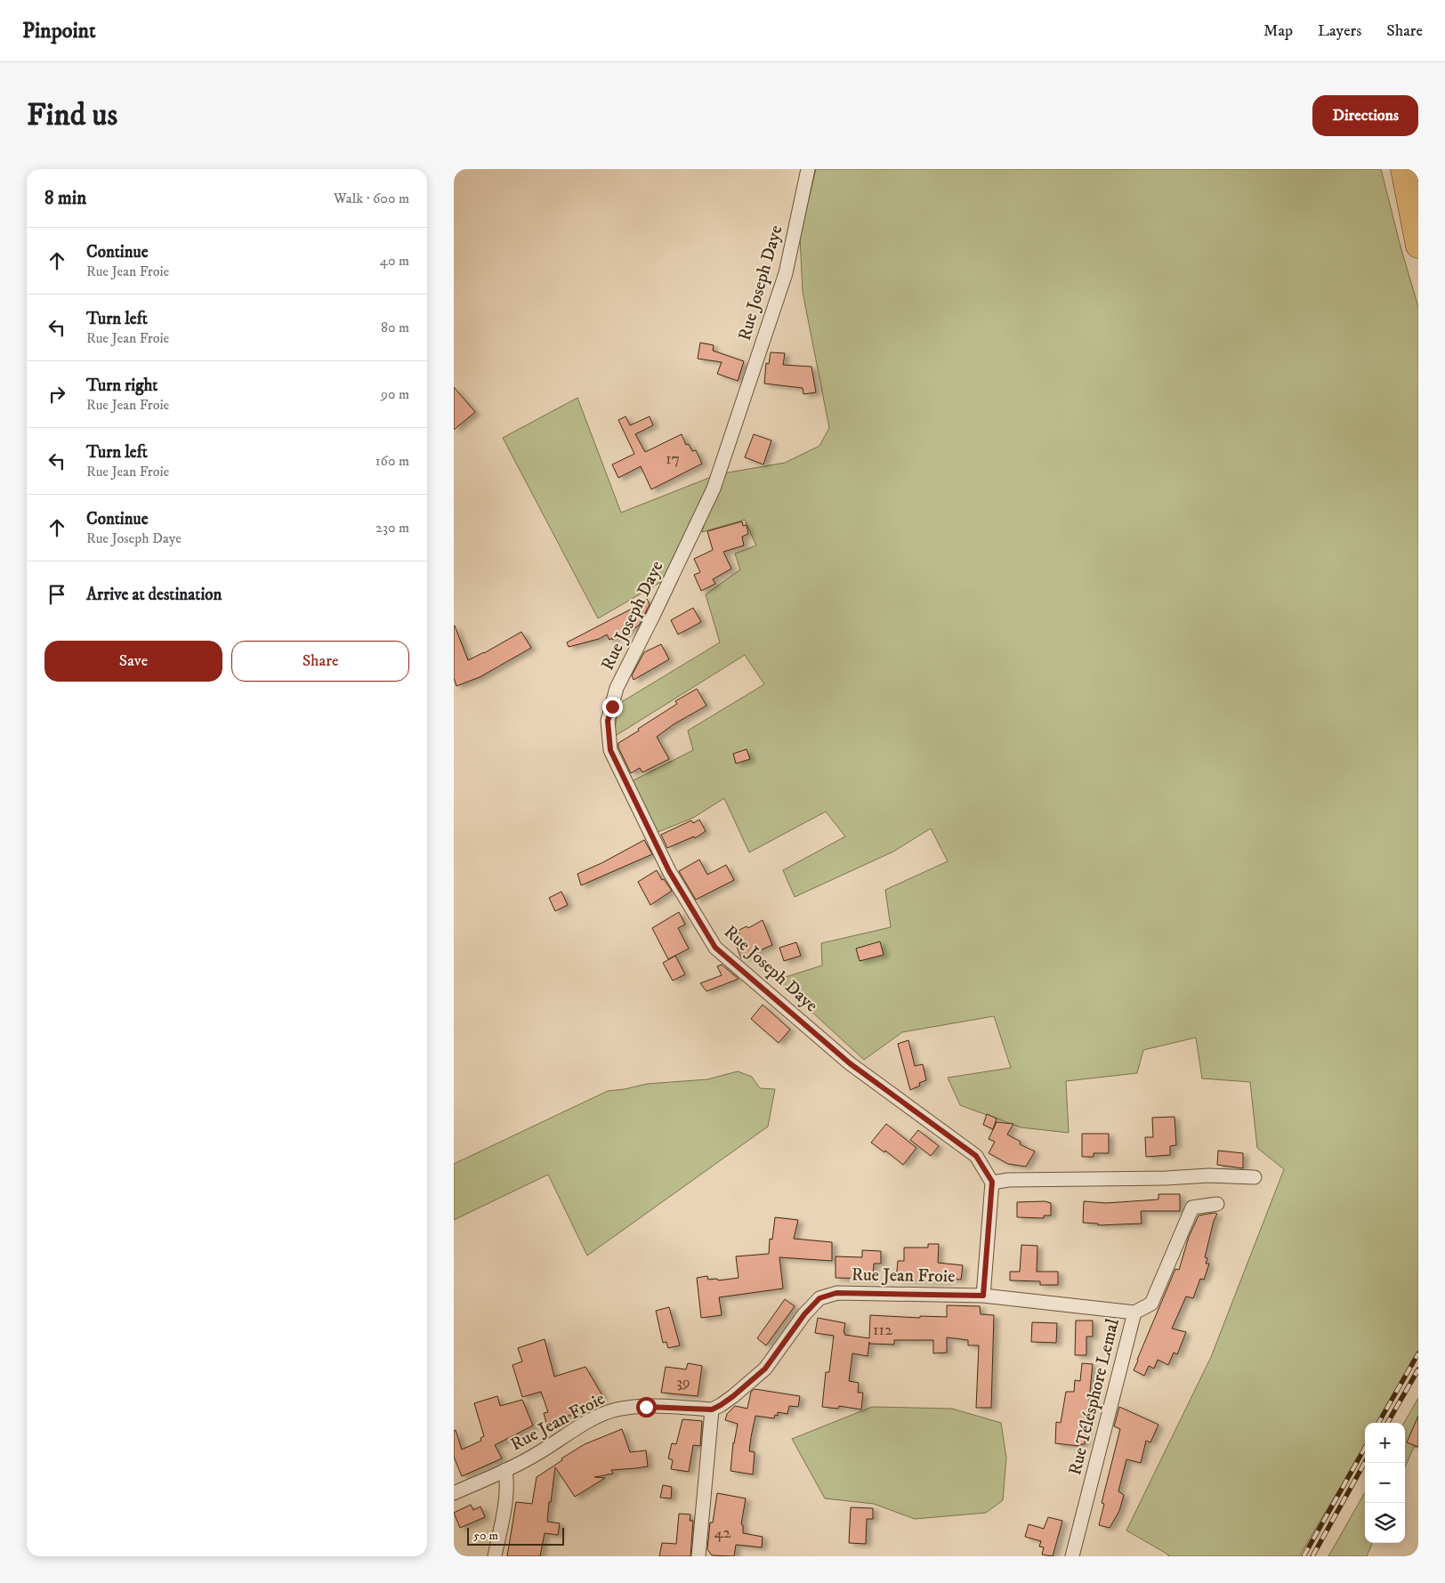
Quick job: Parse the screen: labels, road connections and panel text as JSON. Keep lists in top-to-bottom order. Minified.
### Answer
{"streets":{"street":["Rue Joseph Daye","Rue Jean Froie","Rue Télésphore Lemal"]},"crossings":[["Rue Jean Froie","Rue Télésphore Lemal"]],"house_numbers":["17","112","39","42"],"scale_bar":"50 m","page":{"header":"Pinpoint","nav":["Map","Layers","Share"],"buttons":["Directions",["Save","Share"]],"title":"Find us","heading":["8 min","Walk · 600 m"],"list":[["Continue","Rue Jean Froie","40 m"],["Turn left","Rue Jean Froie","80 m"],["Turn right","Rue Jean Froie","90 m"],["Turn left","Rue Jean Froie","160 m"],["Continue","Rue Joseph Daye","230 m"],"Arrive at destination"],"map_buttons":["+","−"],"scale":"50 m"}}
